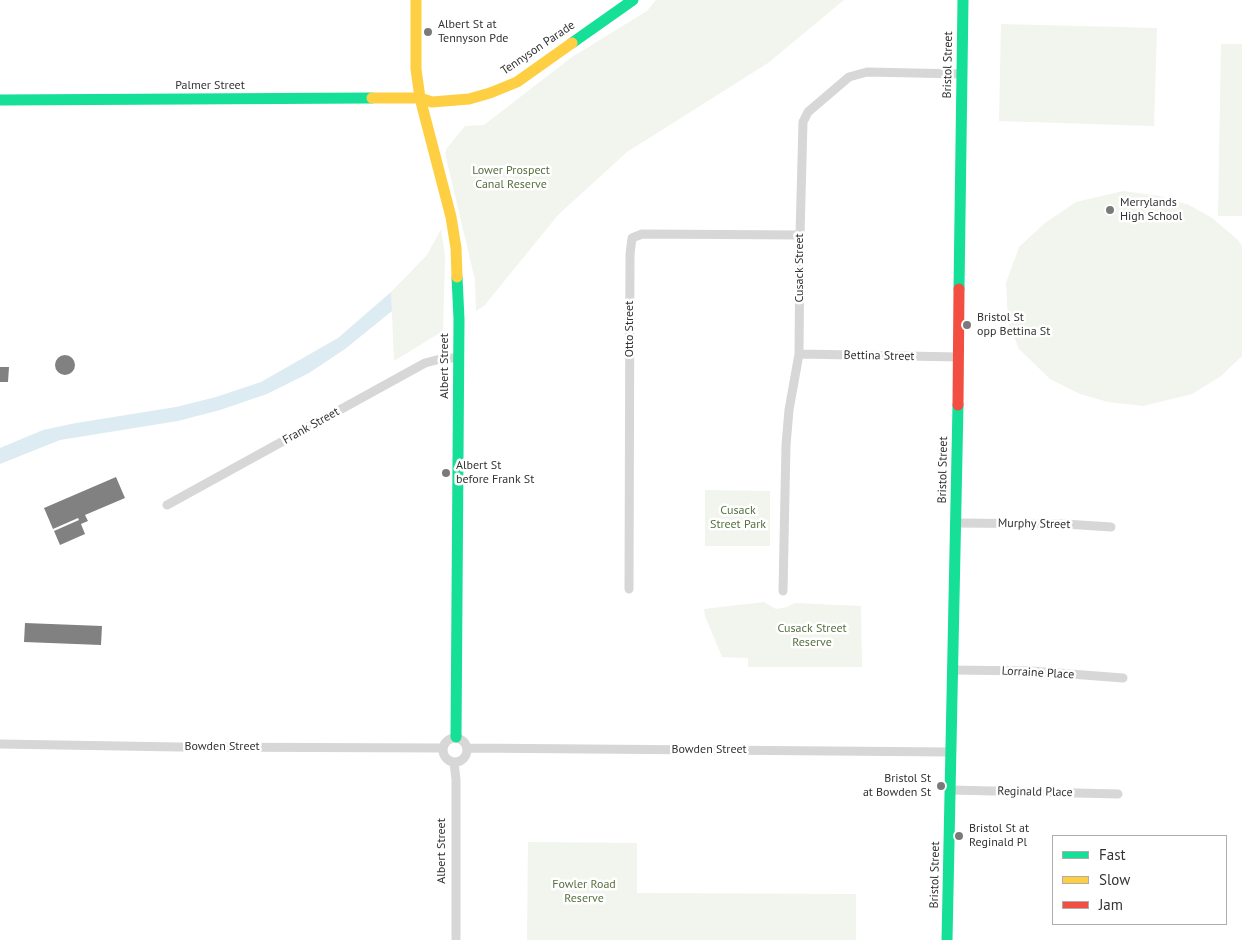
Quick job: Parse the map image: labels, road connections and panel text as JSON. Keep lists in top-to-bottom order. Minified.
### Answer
{"streets":{"street":["Tennyson Parade","Bristol Street","Palmer Street","Cusack Street","Otto Street","Bettina Street","Albert Street","Frank Street","Murphy Street","Lorraine Place","Bowden Street","Reginald Place"]},"crossings":[["Tennyson Parade","Palmer Street"],["Tennyson Parade","Albert Street"],["Bristol Street","Cusack Street"],["Bristol Street","Bettina Street"],["Bristol Street","Murphy Street"],["Bristol Street","Lorraine Place"],["Bristol Street","Bowden Street"],["Bristol Street","Reginald Place"],["Palmer Street","Albert Street"],["Cusack Street","Otto Street"],["Cusack Street","Bettina Street"],["Albert Street","Frank Street"],["Albert Street","Bowden Street"]],"parks":["Lower Prospect Canal Reserve","Cusack Street Park","Cusack Street Reserve","Fowler Road Reserve"],"places":["Albert St at Tennyson Pde","Merrylands High School","Bristol St opp Bettina St","Albert St before Frank St","Bristol St at Bowden St","Bristol St at Reginald Pl"],"legend":["Fast","Slow","Jam"]}
